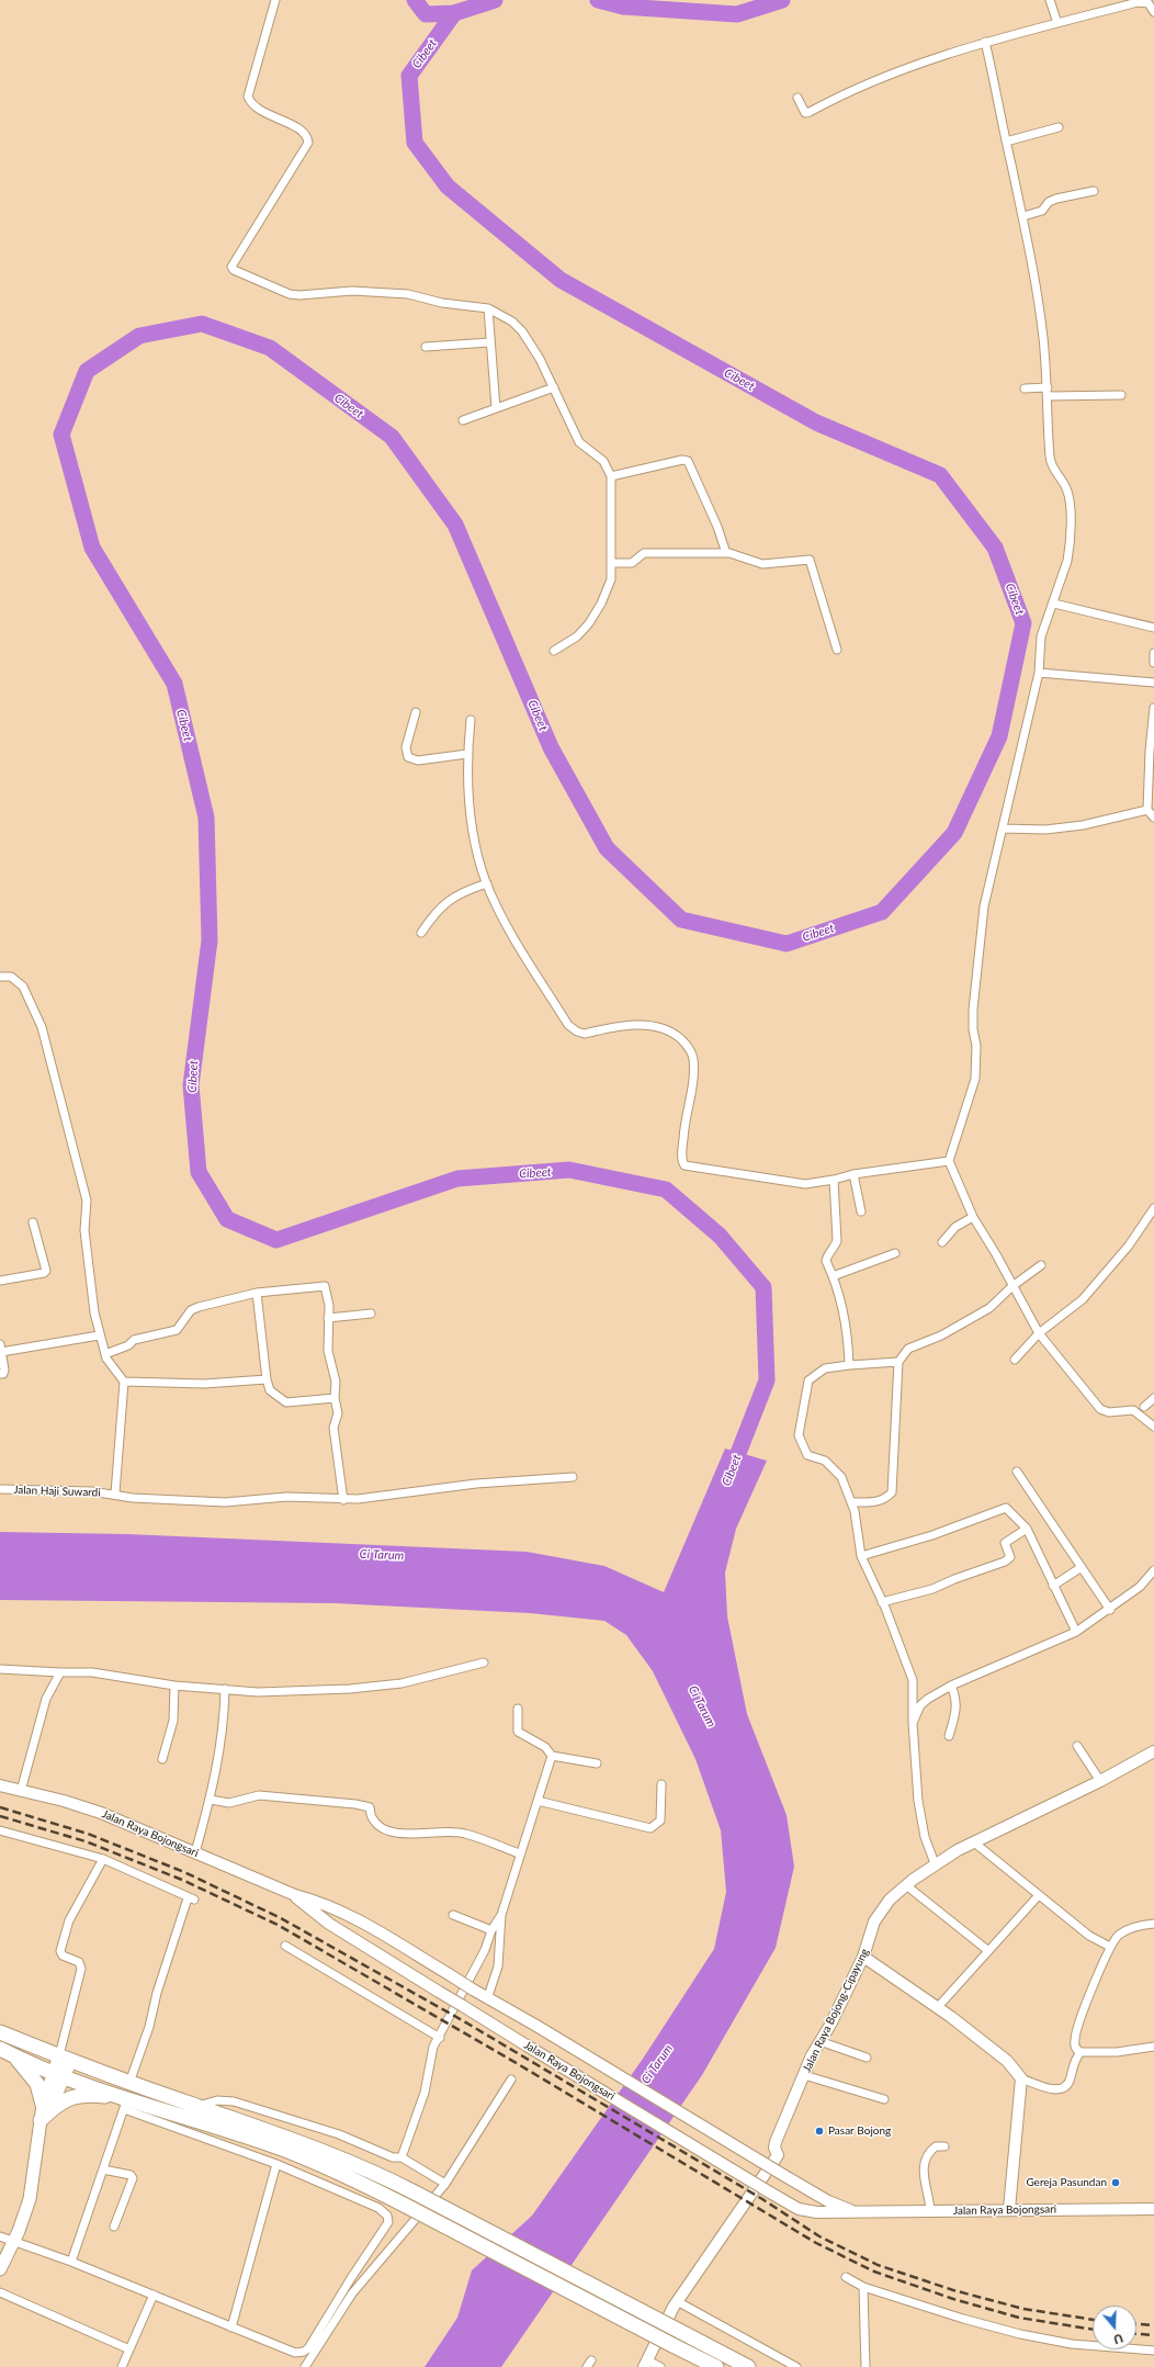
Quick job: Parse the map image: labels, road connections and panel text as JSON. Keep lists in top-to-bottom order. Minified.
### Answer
{"streets":{"street":["Jalan Haji Suwardi","Jalan Raya Bojongsari","Jalan Raya Bojong-Cipayung"]},"water":["Cibeet","Ci Tarum"],"places":["Pasar Bojong","Gereja Pasundan"],"north":"bottom"}
